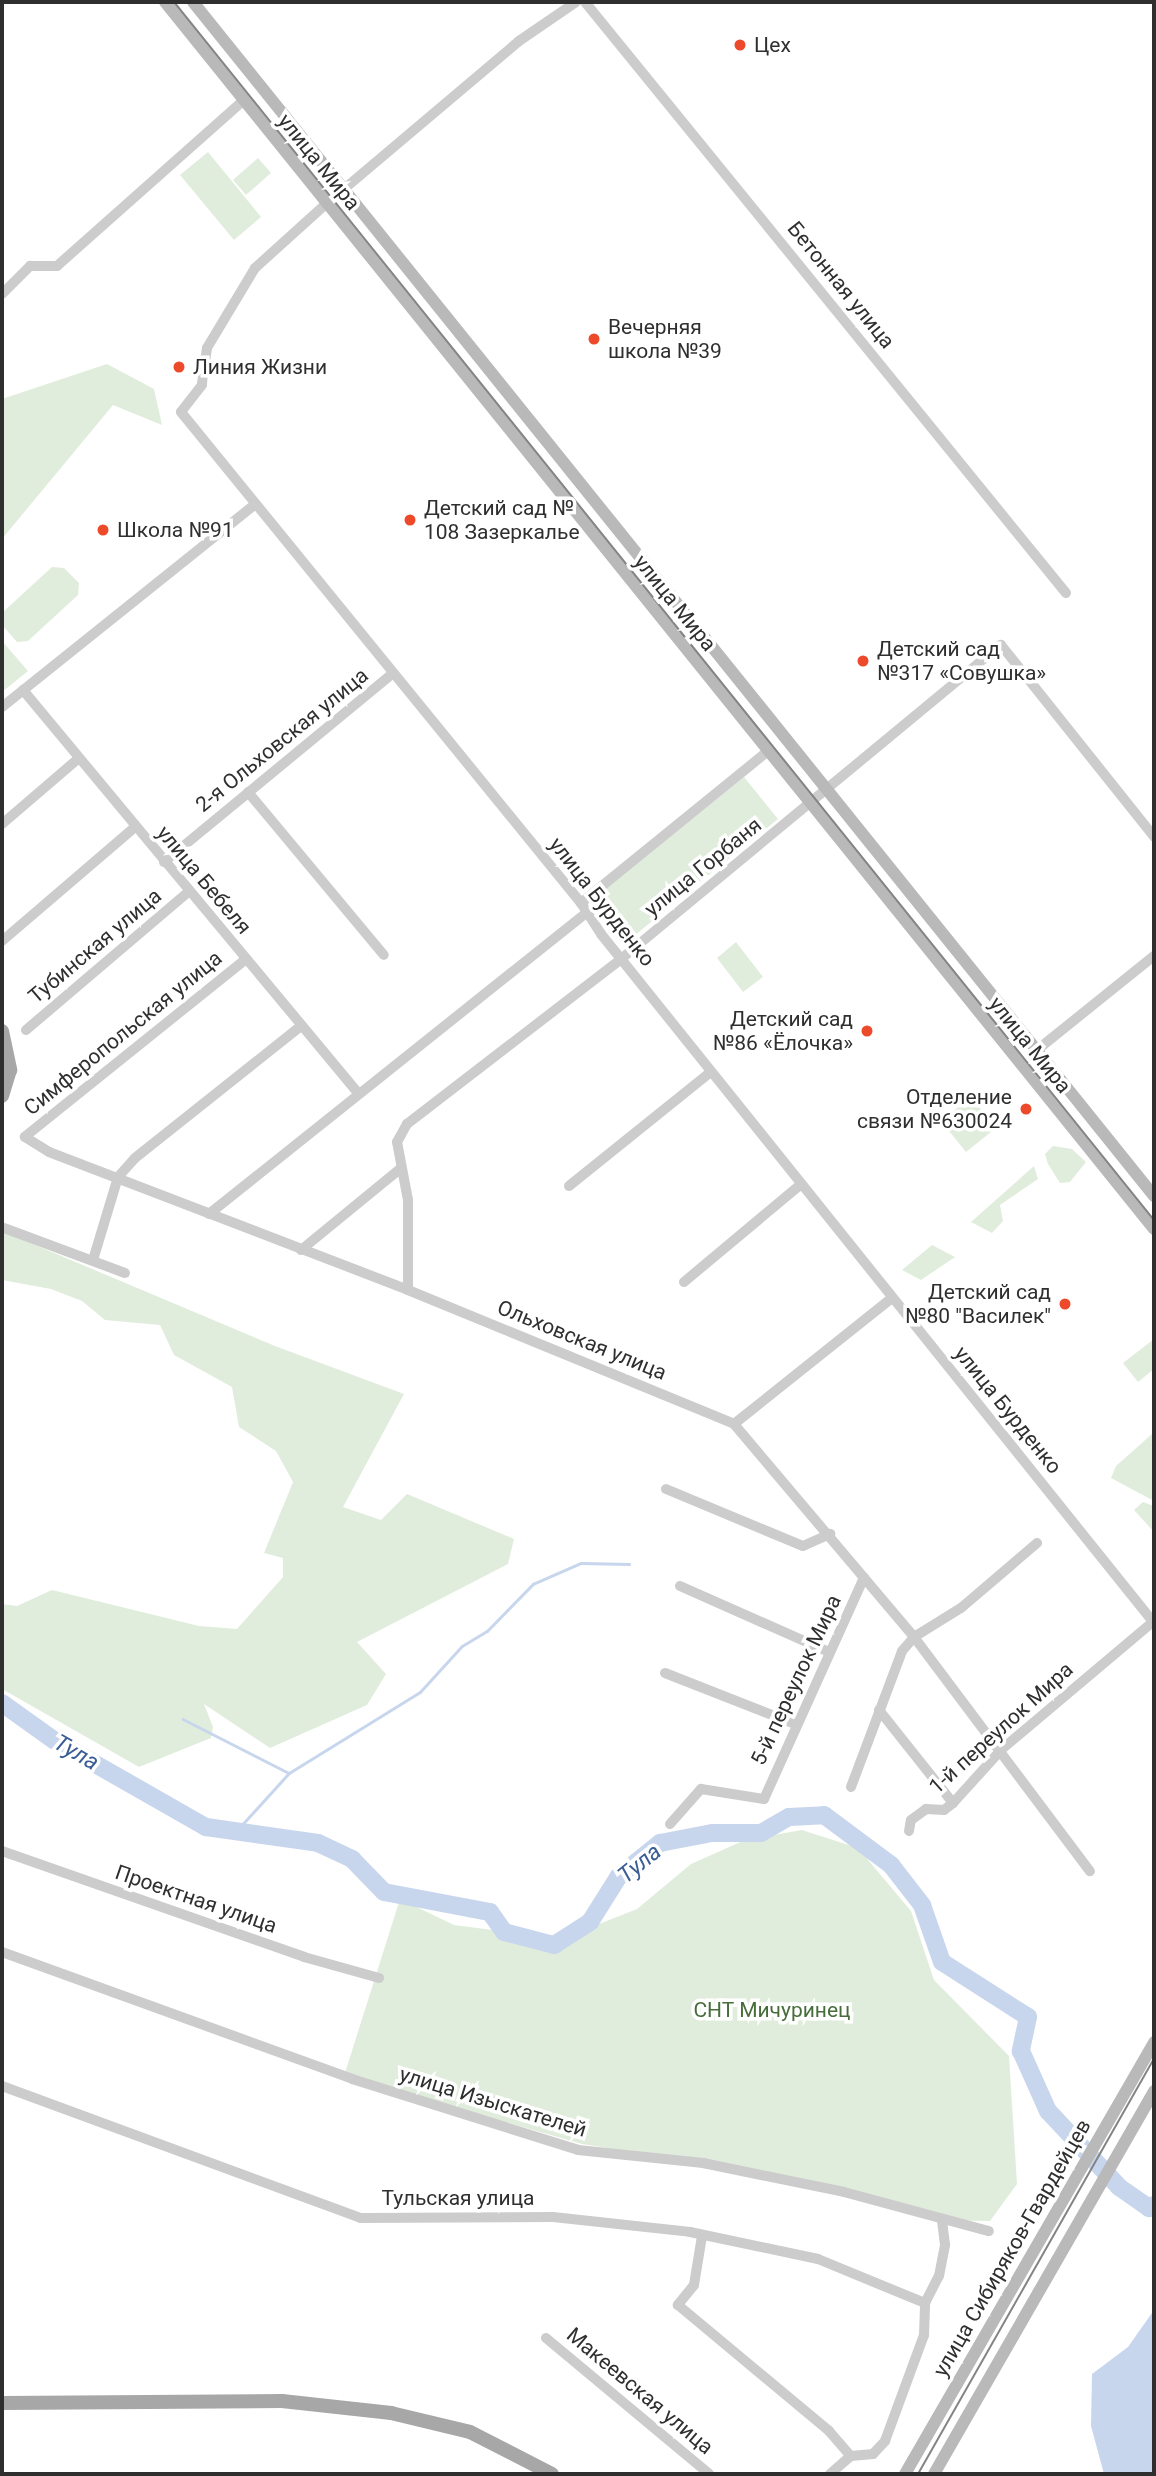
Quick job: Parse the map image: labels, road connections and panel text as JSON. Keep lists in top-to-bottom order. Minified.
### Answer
{"streets":{"street":["улица Мира","Бетонная улица","2-я Ольховская улица","улица Горбаня","улица Бебеля","улица Бурденко","Тубинская улица","Симферопольская улица","Ольховская улица","5-й переулок Мира","1-й переулок Мира","Проектная улица","улица Изыскателей","Тульская улица","улица Сибиряков-Гвардейцев","Макеевская улица"]},"crossings":[["улица Мира","улица Горбаня"],["улица Мира","улица Бурденко"],["2-я Ольховская улица","улица Бебеля"],["2-я Ольховская улица","улица Бурденко"],["улица Горбаня","улица Бурденко"],["улица Бебеля","Тубинская улица"],["улица Бебеля","Симферопольская улица"],["улица Бурденко","1-й переулок Мира"],["Симферопольская улица","Ольховская улица"],["Ольховская улица","5-й переулок Мира"],["Ольховская улица","1-й переулок Мира"]],"water":["Тула"],"parks":["СНТ Мичуринец"],"places":["Цех","Вечерняя школа №39","Линия Жизни","Детский сад № 108 Зазеркалье","Школа №91","Детский сад №317 «Совушка»","Детский сад №86 «Ёлочка»","Отделение связи №630024","Детский сад №80 \"Василек\""]}
